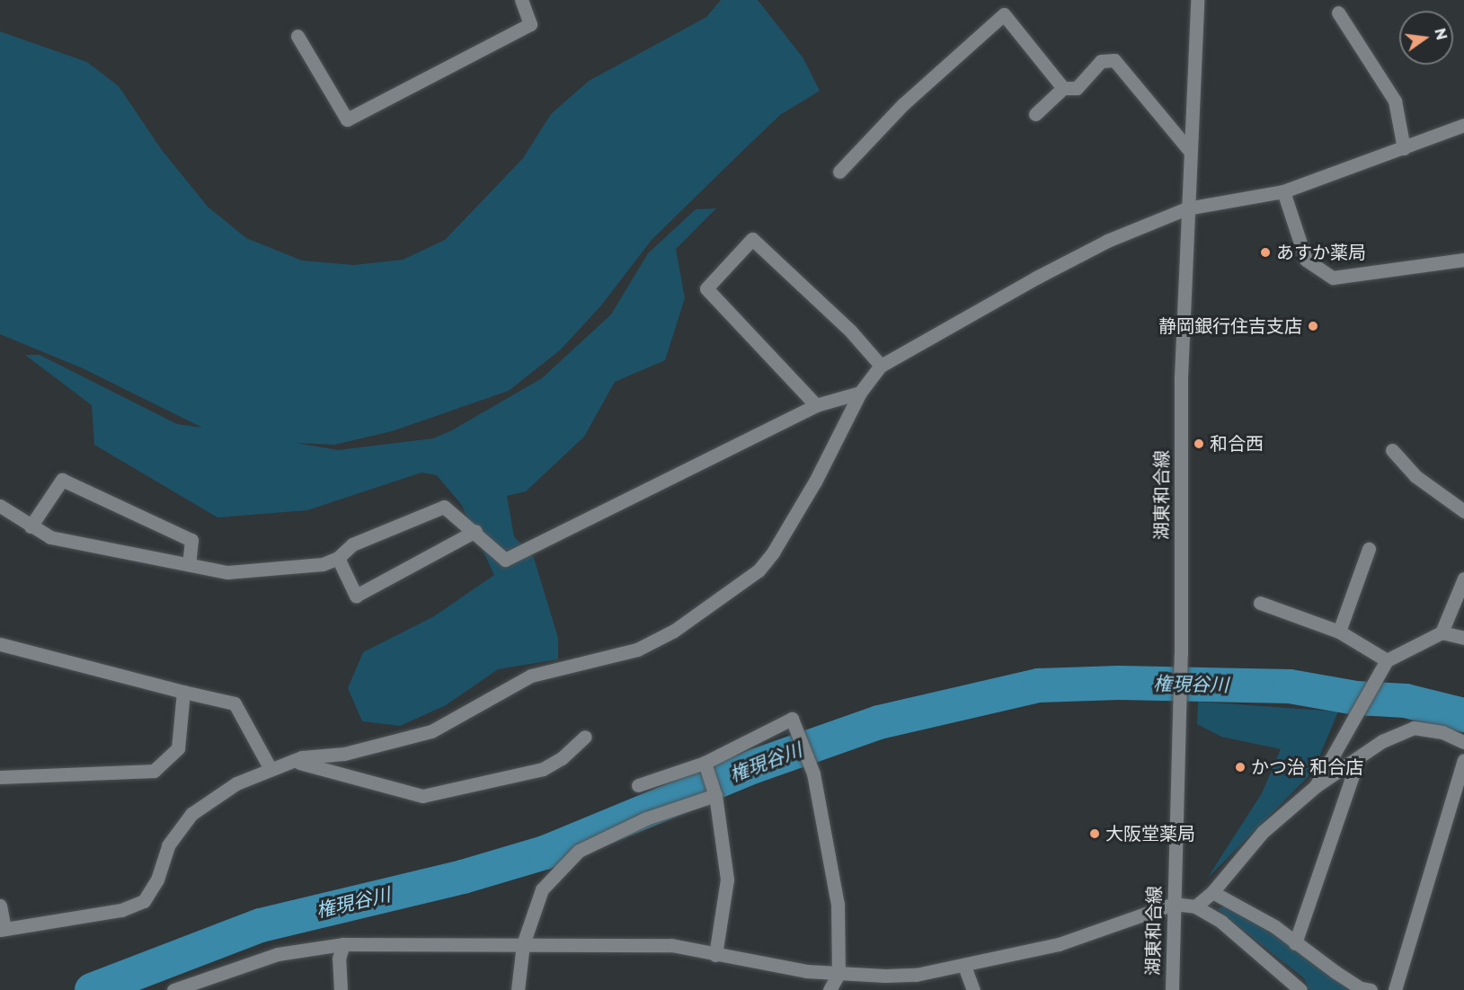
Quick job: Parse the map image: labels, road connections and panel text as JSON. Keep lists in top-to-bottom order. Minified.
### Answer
{"streets":{"street":["湖東和合線"]},"water":["権現谷川"],"places":["あすか薬局","静岡銀行住吉支店","和合西","かつ治 和合店","大阪堂薬局"],"north":"right"}
